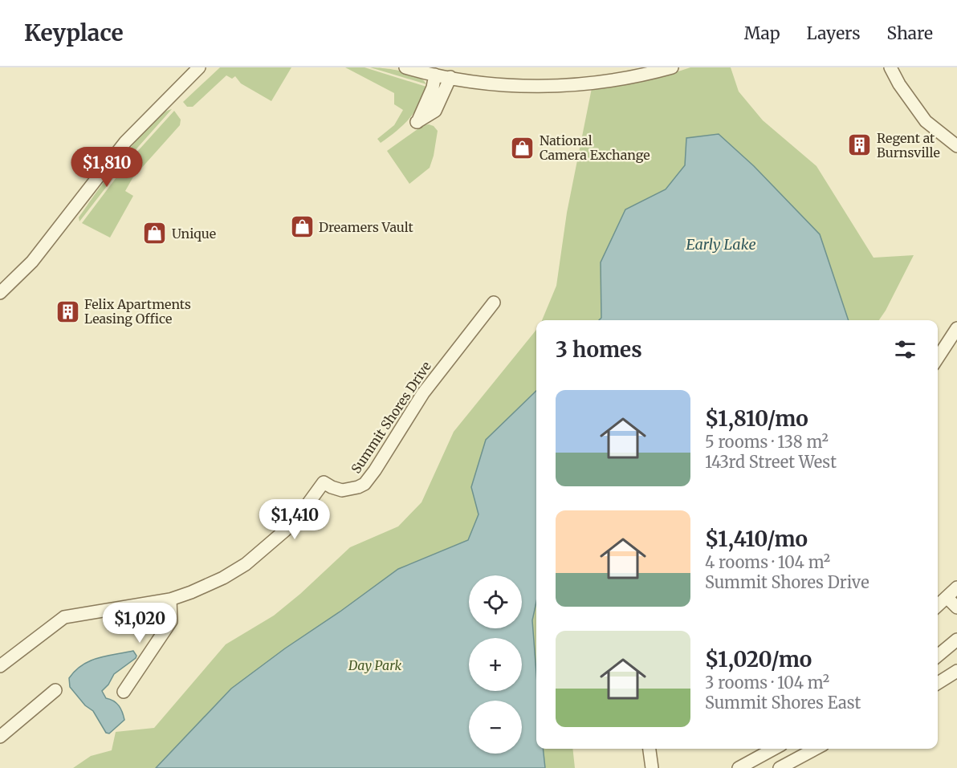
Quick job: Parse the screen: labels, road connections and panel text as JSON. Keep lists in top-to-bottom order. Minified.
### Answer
{"streets":{"street":["Summit Shores Drive"]},"water":["Early Lake"],"parks":["Day Park"],"places":{"building":["Regent at Burnsville","Felix Apartments Leasing Office"],"shop":["National Camera Exchange","Dreamers Vault","Unique"]},"page":{"header":"Keyplace","nav":["Map","Layers","Share"],"price":["$1,810","$1,410","$1,020"],"heading":"3 homes","list":[{"name":"$1,810/mo","note":"5 rooms · 138 m² · 143rd Street West"},{"name":"$1,410/mo","note":"4 rooms · 104 m² · Summit Shores Drive"},{"name":"$1,020/mo","note":"3 rooms · 104 m² · Summit Shores East"}],"map_buttons":["+","−"]}}
